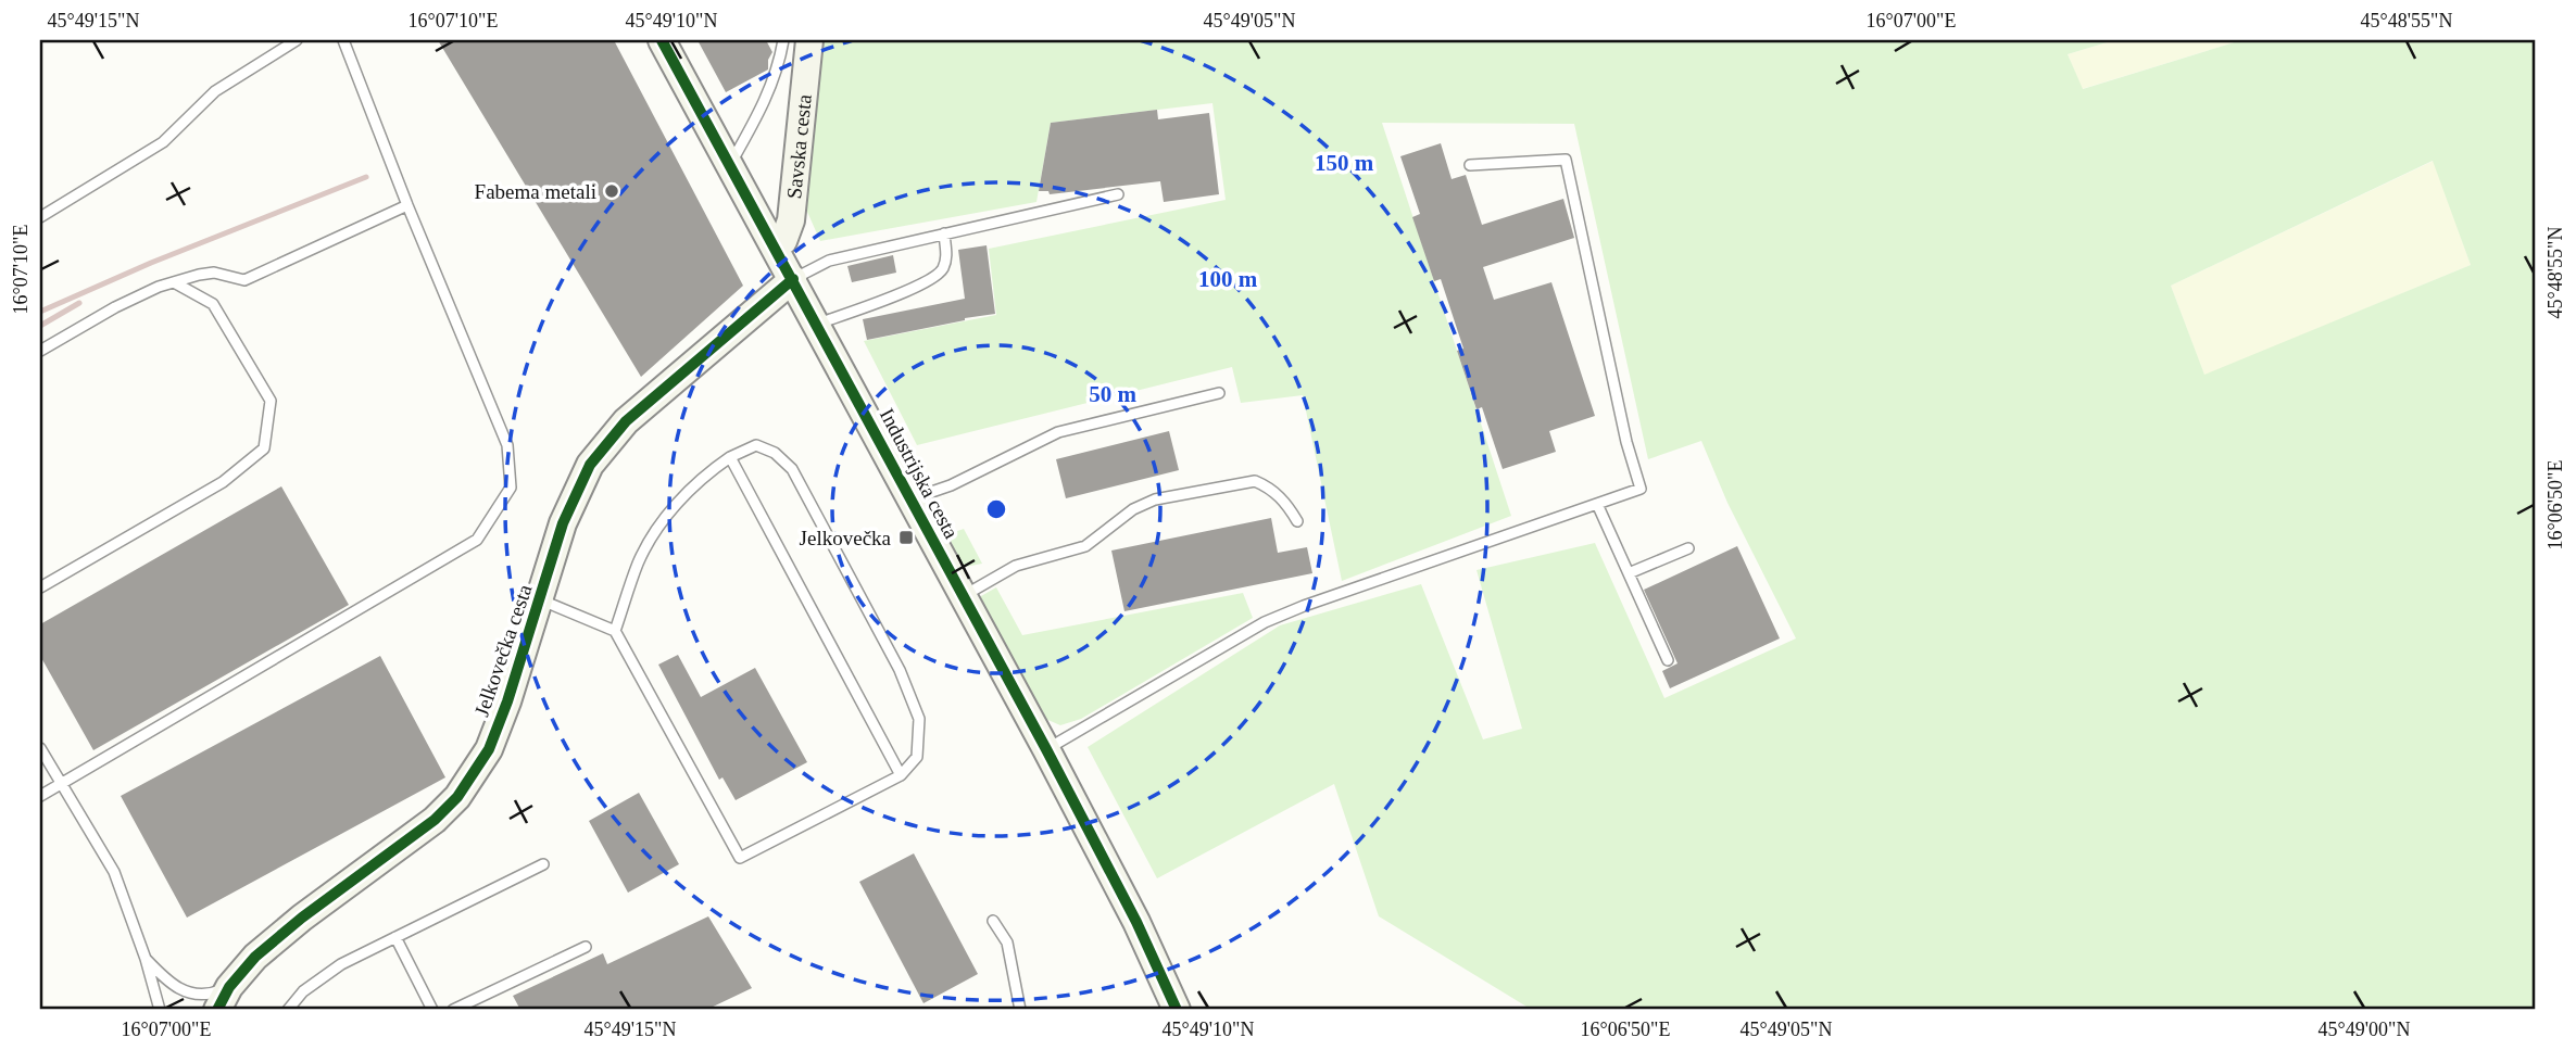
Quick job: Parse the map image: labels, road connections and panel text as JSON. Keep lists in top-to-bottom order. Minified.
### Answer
{"streets":{"street":["Savska cesta","Industrijska cesta","Jelkovečka cesta"]},"crossings":[["Savska cesta","Industrijska cesta"],["Industrijska cesta","Jelkovečka cesta"]],"places":{"other":["Fabema metali"],"transit":["Jelkovečka"]},"coordinates":["45°49'15\"N","16°07'10\"E","45°49'10\"N","45°49'05\"N","16°07'00\"E","45°48'55\"N","16°06'50\"E","45°49'00\"N"],"rings":["150 m","100 m","50 m"]}
